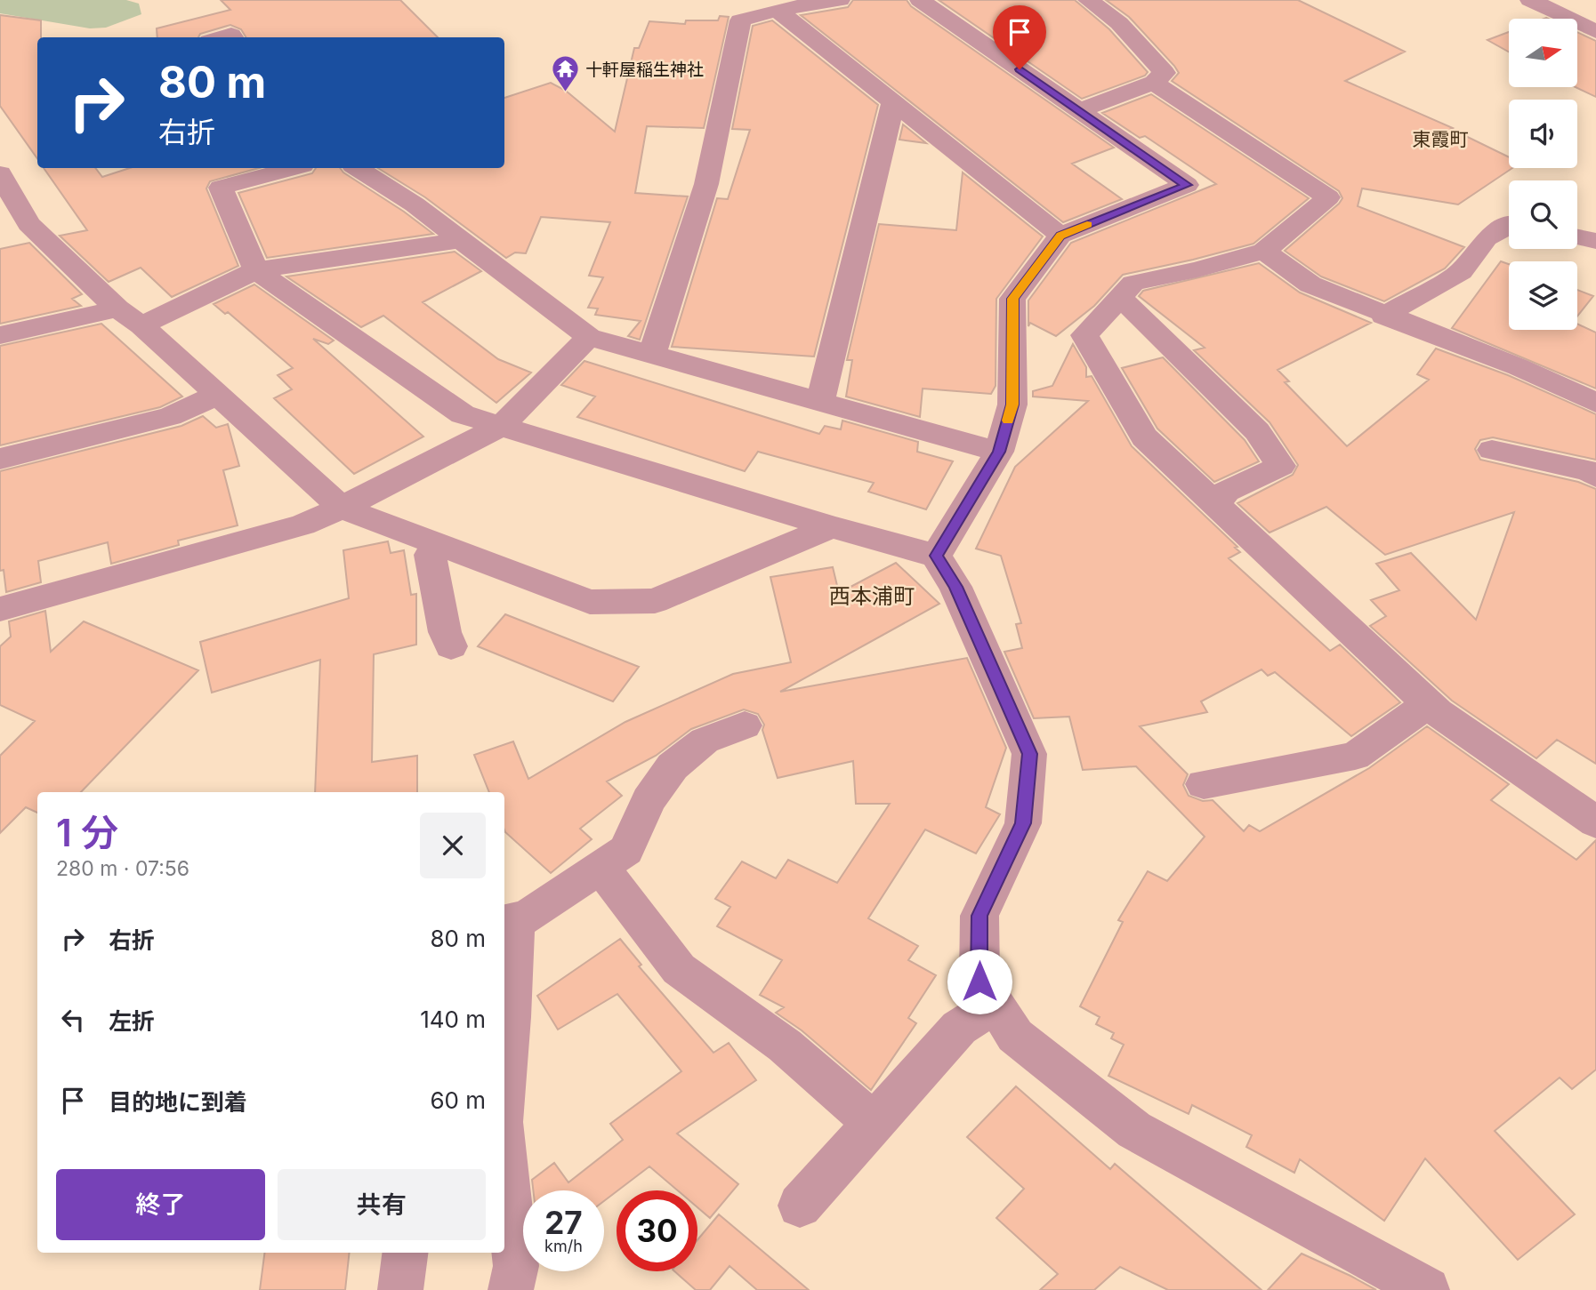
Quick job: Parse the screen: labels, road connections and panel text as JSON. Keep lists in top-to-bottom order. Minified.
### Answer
{"districts":["東霞町","西本浦町"],"places":{"temple":["十軒屋稲生神社"]},"north":"right","page":{"turn":["80 m","右折"],"heading":["1 分","280 m · 07:56"],"list":[{"name":"右折","value":"80 m"},{"name":"左折","value":"140 m"},{"name":"目的地に到着","value":"60 m"}],"buttons":["終了","共有"],"speed":"27 km/h","limit":"30"}}
